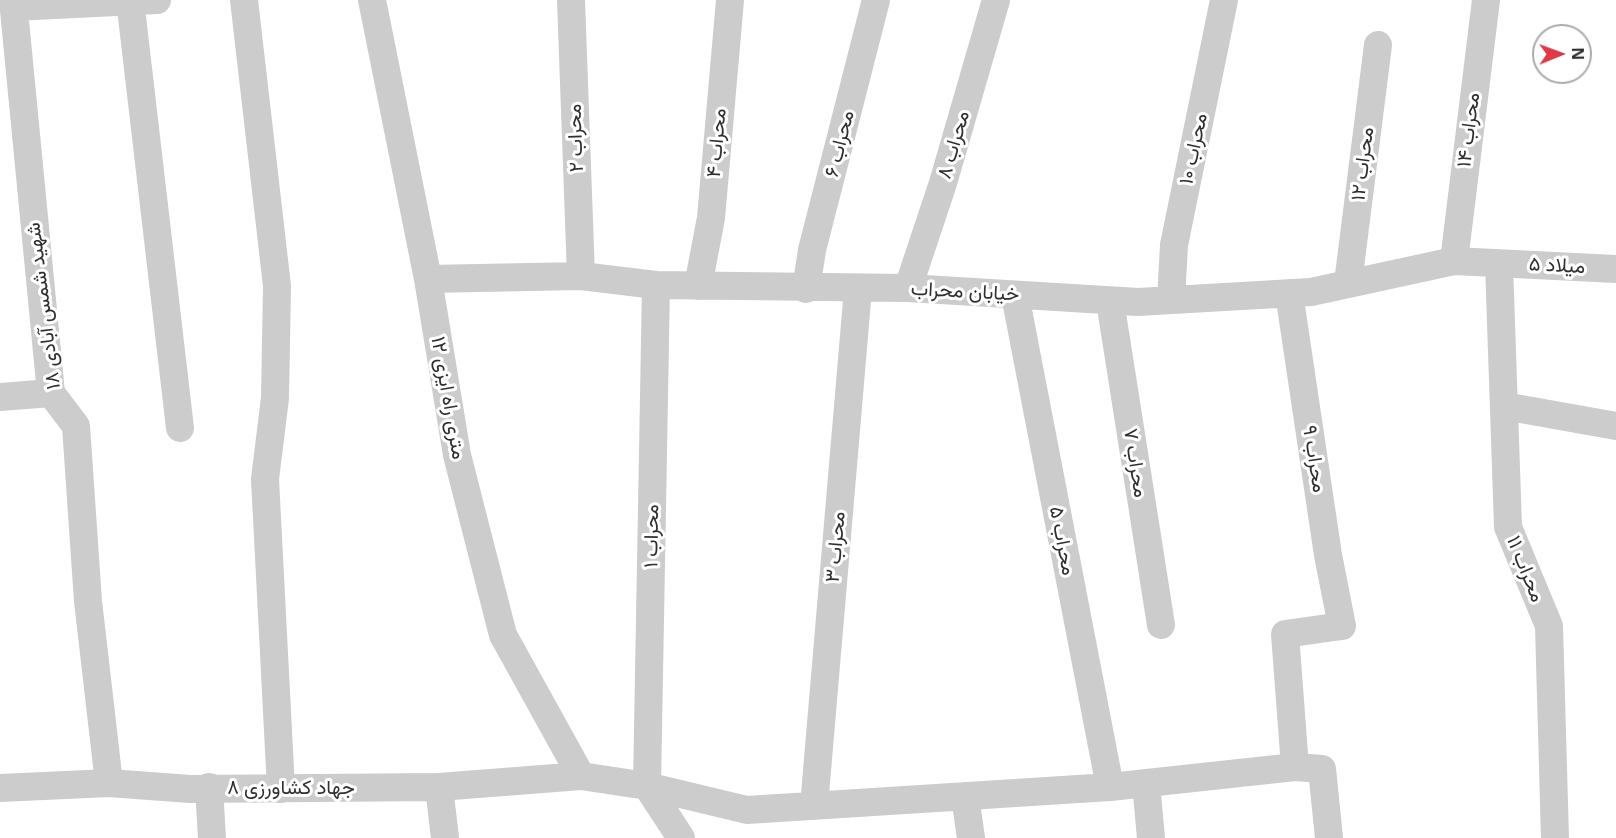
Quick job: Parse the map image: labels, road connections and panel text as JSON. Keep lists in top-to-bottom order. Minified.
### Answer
{"streets":{"street":["محراب ۱۴","محراب ۲","محراب ۴","محراب ۶","محراب ۸","محراب ۱۰","محراب ۱۲","میلاد ۵","خیابان محراب","شهید شمس آبادی ۱۸","۱۲ متری راه ایزی","محراب ۹","محراب ۷","محراب ۱","محراب ۵","محراب ۳","محراب ۱۱","جهاد کشاورزی ۸"]},"crossings":[["محراب ۱۴","خیابان محراب"],["محراب ۲","خیابان محراب"],["محراب ۴","خیابان محراب"],["محراب ۶","خیابان محراب"],["محراب ۸","خیابان محراب"],["محراب ۱۰","خیابان محراب"],["محراب ۱۲","خیابان محراب"],["میلاد ۵","خیابان محراب"],["میلاد ۵","محراب ۱۱"],["خیابان محراب","۱۲ متری راه ایزی"],["خیابان محراب","محراب ۹"],["خیابان محراب","محراب ۷"],["خیابان محراب","محراب ۱"],["خیابان محراب","محراب ۵"],["خیابان محراب","محراب ۳"],["خیابان محراب","محراب ۱۱"],["شهید شمس آبادی ۱۸","جهاد کشاورزی ۸"],["۱۲ متری راه ایزی","جهاد کشاورزی ۸"],["محراب ۹","جهاد کشاورزی ۸"],["محراب ۱","جهاد کشاورزی ۸"],["محراب ۵","جهاد کشاورزی ۸"],["محراب ۳","جهاد کشاورزی ۸"]],"north":"right"}
